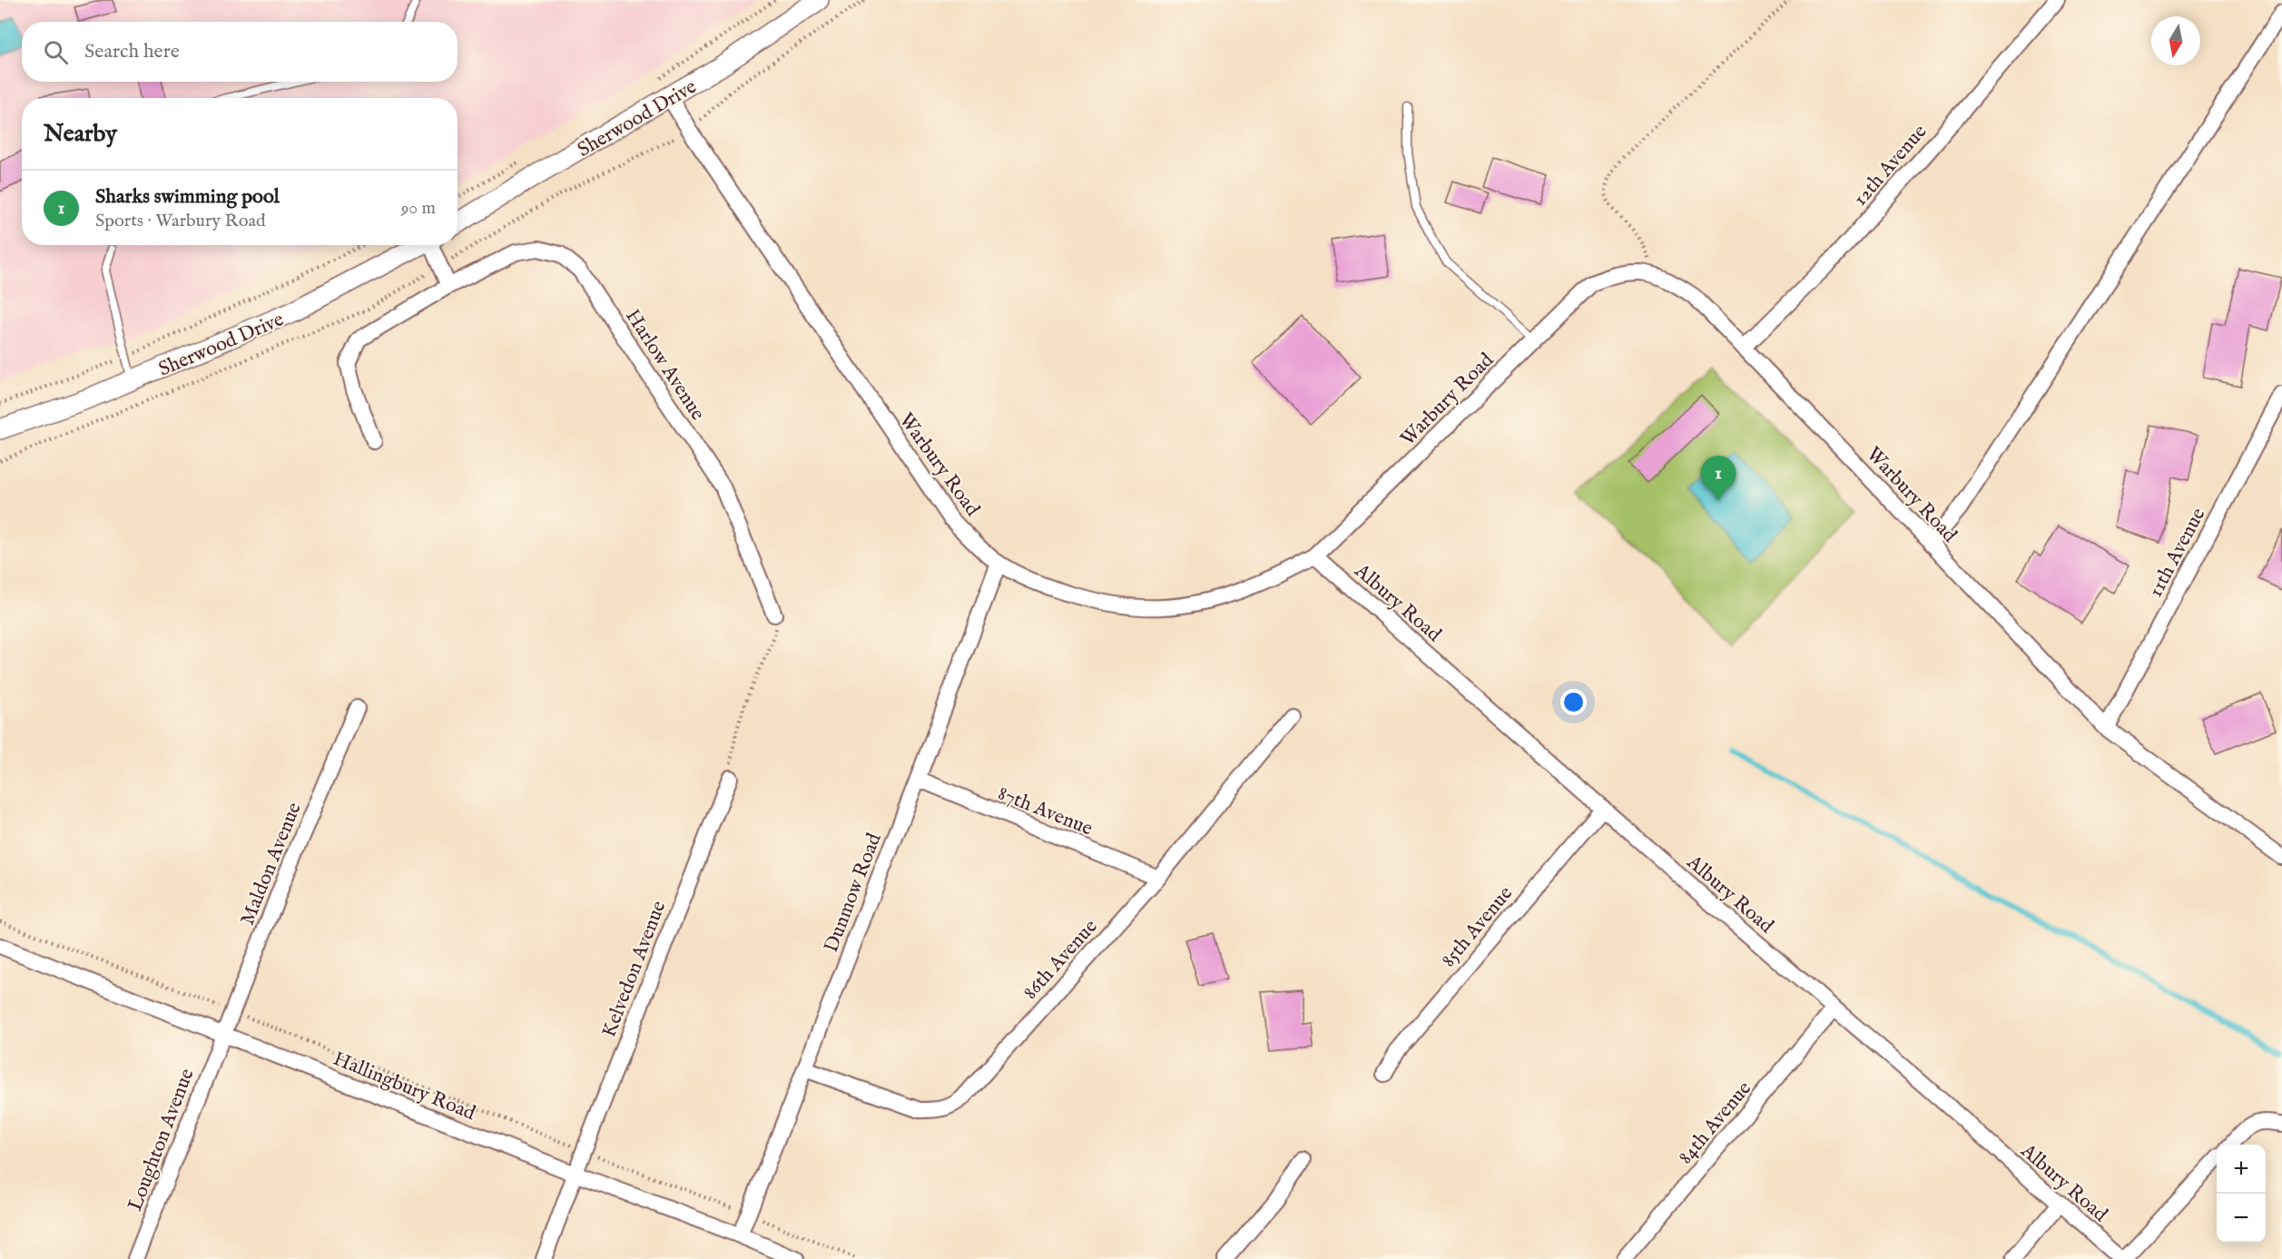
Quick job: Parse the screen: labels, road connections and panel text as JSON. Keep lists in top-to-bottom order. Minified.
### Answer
{"streets":{"street":["Sherwood Drive","12th Avenue","Harlow Avenue","Warbury Road","11th Avenue","Albury Road","87th Avenue","Maldon Avenue","Dunmow Road","85th Avenue","86th Avenue","Kelvedon Avenue","Hallingbury Road","84th Avenue","Loughton Avenue"]},"crossings":[["Sherwood Drive","Warbury Road"],["12th Avenue","Warbury Road"],["Warbury Road","11th Avenue"],["Warbury Road","Albury Road"],["Warbury Road","Dunmow Road"],["Albury Road","85th Avenue"],["Albury Road","84th Avenue"],["87th Avenue","Dunmow Road"],["87th Avenue","86th Avenue"],["Maldon Avenue","Hallingbury Road"],["Maldon Avenue","Loughton Avenue"],["Dunmow Road","86th Avenue"],["Dunmow Road","Hallingbury Road"],["Kelvedon Avenue","Hallingbury Road"],["Hallingbury Road","Loughton Avenue"]],"north":"bottom","page":{"search":"Search here","heading":"Nearby","list":[{"mark":"1","name":"Sharks swimming pool","note":"Sports · Warbury Road","value":"90 m"}],"pins":"1","map_buttons":["+","−"]}}
